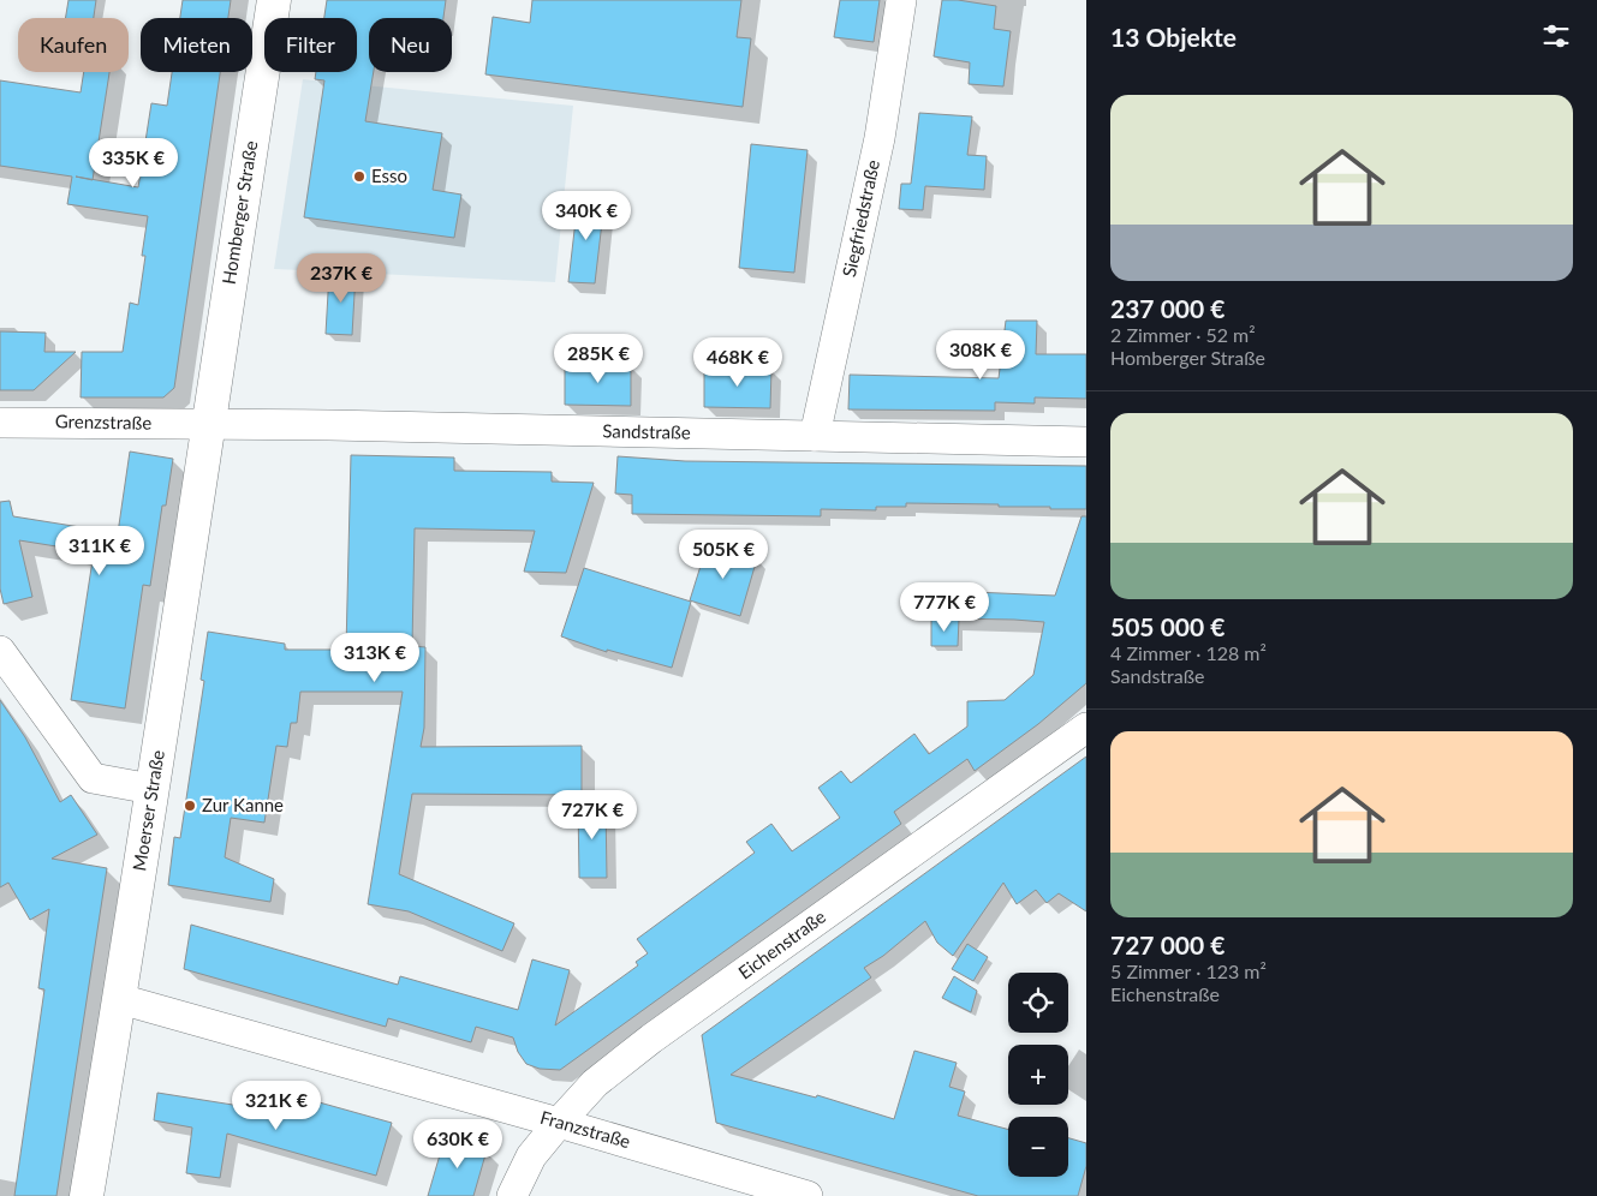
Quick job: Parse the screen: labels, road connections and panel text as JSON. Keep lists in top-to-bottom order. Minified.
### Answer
{"streets":{"main road":["Homberger Straße","Moerser Straße"],"street":["Siegfriedstraße","Grenzstraße","Sandstraße","Eichenstraße","Franzstraße"]},"crossings":[["Homberger Straße","Grenzstraße"],["Homberger Straße","Sandstraße"],["Homberger Straße","Moerser Straße"],["Siegfriedstraße","Sandstraße"],["Grenzstraße","Sandstraße"],["Grenzstraße","Moerser Straße"],["Sandstraße","Moerser Straße"],["Moerser Straße","Franzstraße"],["Eichenstraße","Franzstraße"]],"places":["Esso","Zur Kanne"],"page":{"heading":"13 Objekte","chip":["Kaufen","Mieten","Filter","Neu"],"list":[{"name":"237 000 €","note":"2 Zimmer · 52 m² · Homberger Straße"},{"name":"505 000 €","note":"4 Zimmer · 128 m² · Sandstraße"},{"name":"727 000 €","note":"5 Zimmer · 123 m² · Eichenstraße"}],"price":["335K €","340K €","237K €","308K €","285K €","468K €","311K €","505K €","777K €","313K €","727K €","321K €","630K €"],"map_buttons":["+","−"]}}
